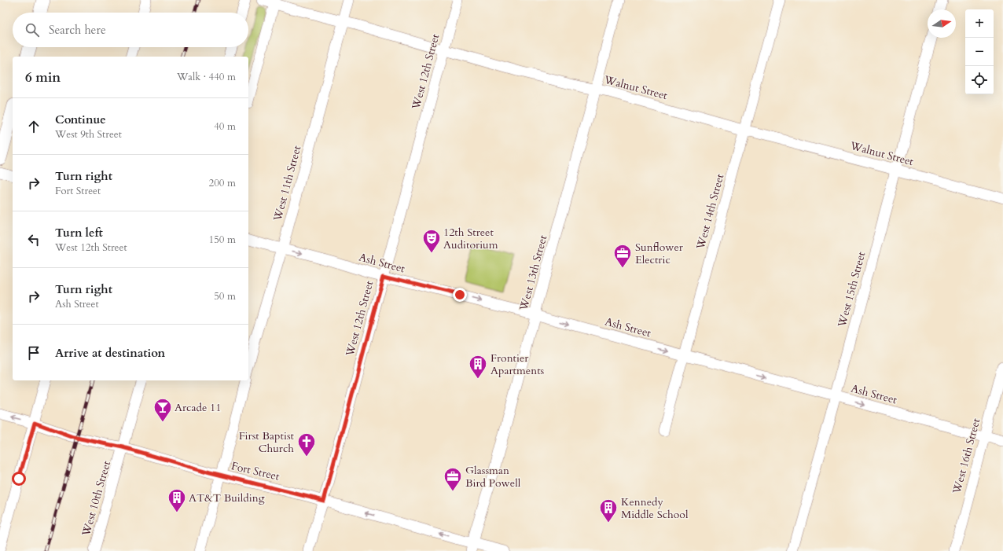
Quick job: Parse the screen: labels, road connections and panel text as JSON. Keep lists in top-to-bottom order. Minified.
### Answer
{"streets":{"street":["West 12th Street","Walnut Street","West 11th Street","West 14th Street","Ash Street","West 13th Street","West 15th Street","West 16th Street","Fort Street","West 10th Street"]},"crossings":[["West 12th Street","Walnut Street"],["West 12th Street","Ash Street"],["West 12th Street","Fort Street"],["Walnut Street","West 11th Street"],["Walnut Street","West 14th Street"],["Walnut Street","West 13th Street"],["Walnut Street","West 15th Street"],["West 11th Street","Ash Street"],["West 14th Street","Ash Street"],["Ash Street","West 13th Street"],["Ash Street","West 15th Street"],["Ash Street","West 16th Street"],["West 13th Street","Fort Street"],["Fort Street","West 10th Street"]],"one_way":["Ash Street","Fort Street"],"places":{"theatre":["12th Street Auditorium"],"office":["Sunflower Electric","Glassman Bird Powell"],"building":["Frontier Apartments","AT&T Building","Kennedy Middle School"],"bar":["Arcade 11"],"church":["First Baptist Church"]},"north":"right","page":{"map_buttons":["+","−"],"search":"Search here","heading":["6 min","Walk · 440 m"],"list":[["Continue","West 9th Street","40 m"],["Turn right","Fort Street","200 m"],["Turn left","West 12th Street","150 m"],["Turn right","Ash Street","50 m"],"Arrive at destination"]}}
